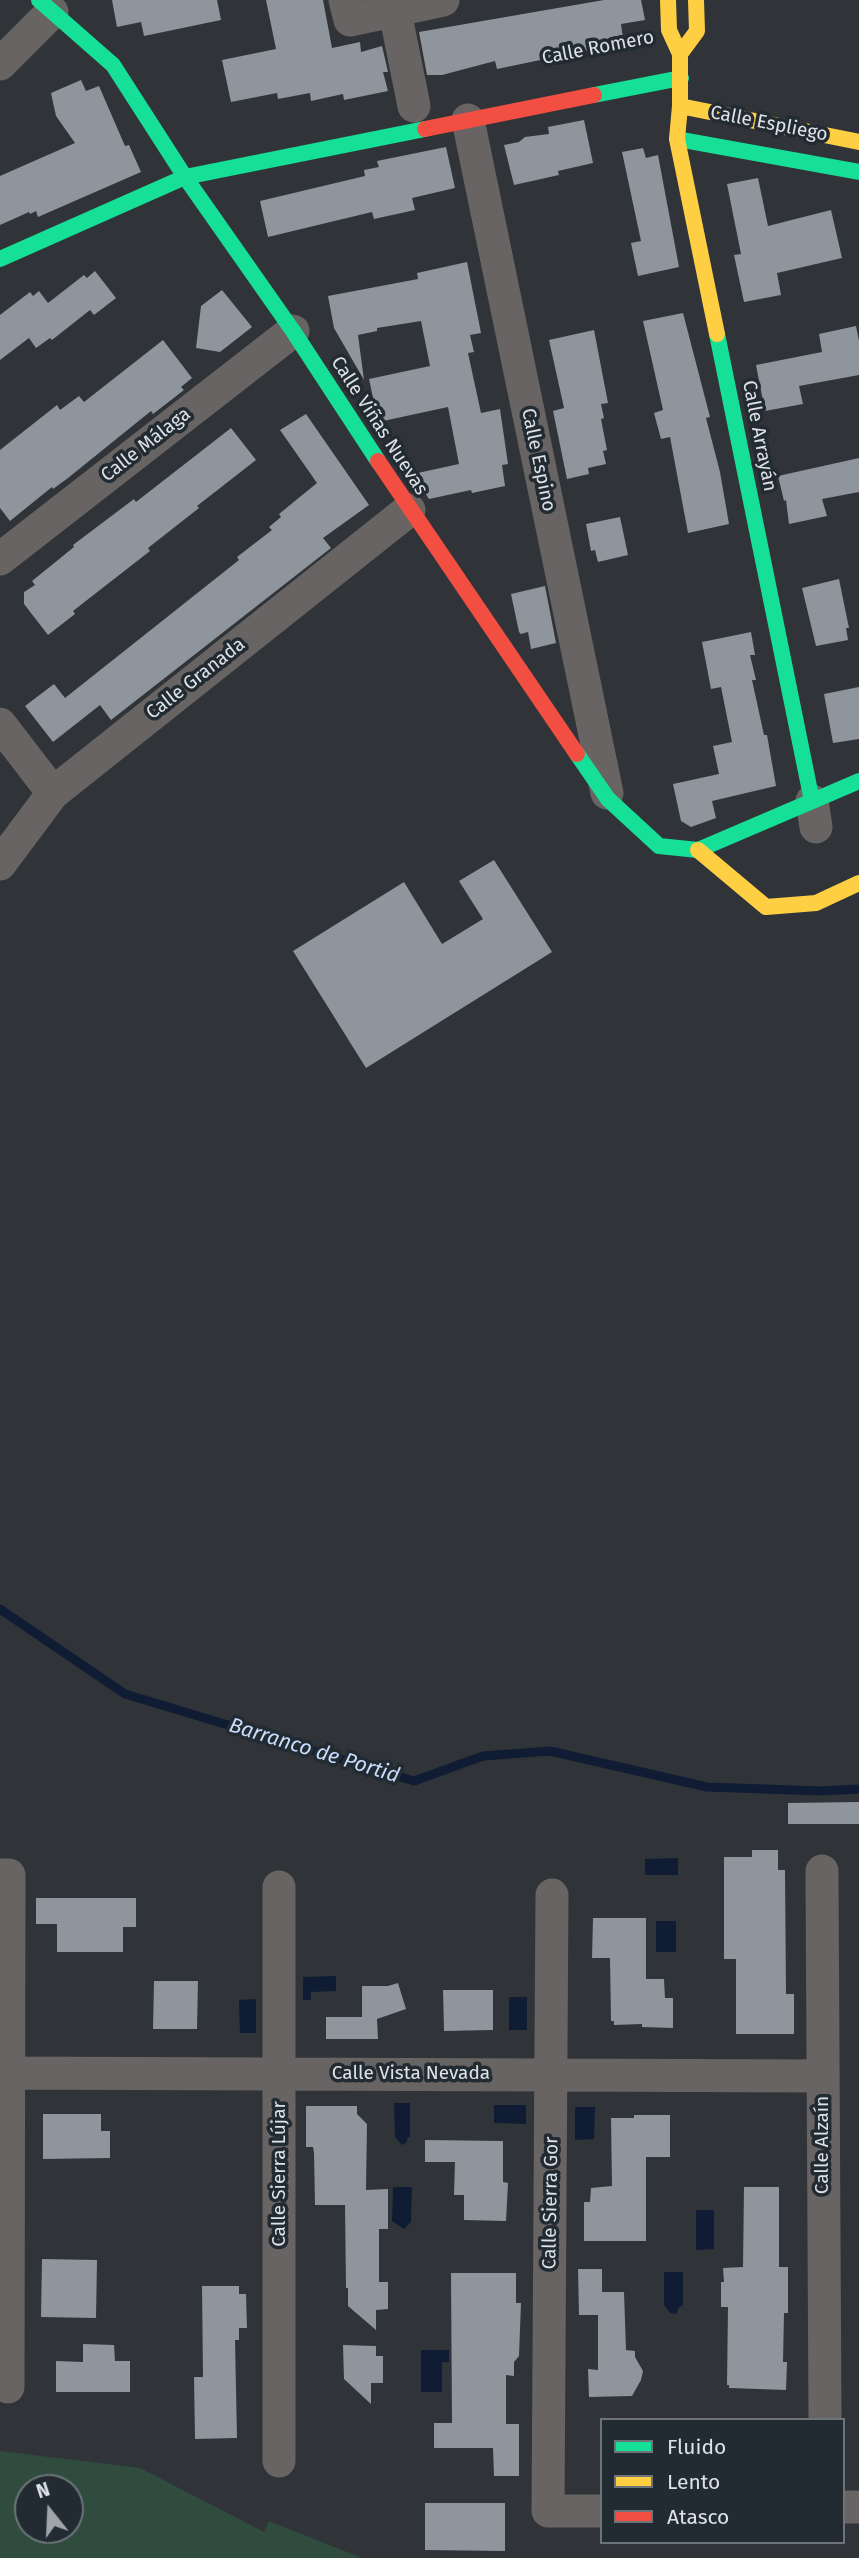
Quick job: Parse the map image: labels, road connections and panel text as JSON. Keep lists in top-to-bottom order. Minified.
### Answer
{"streets":{"street":["Calle Romero","Calle Espliego","Calle Viñas Nuevas","Calle Arrayán","Calle Málaga","Calle Espino","Calle Granada","Calle Vista Nevada","Calle Alzaín","Calle Sierra Lújar","Calle Sierra Gor"]},"crossings":[["Calle Romero","Calle Arrayán"],["Calle Espliego","Calle Arrayán"],["Calle Viñas Nuevas","Calle Málaga"],["Calle Viñas Nuevas","Calle Espino"],["Calle Viñas Nuevas","Calle Granada"],["Calle Vista Nevada","Calle Alzaín"],["Calle Vista Nevada","Calle Sierra Lújar"],["Calle Vista Nevada","Calle Sierra Gor"]],"water":["Barranco de Portid"],"legend":["Fluido","Lento","Atasco"],"north":"top"}
